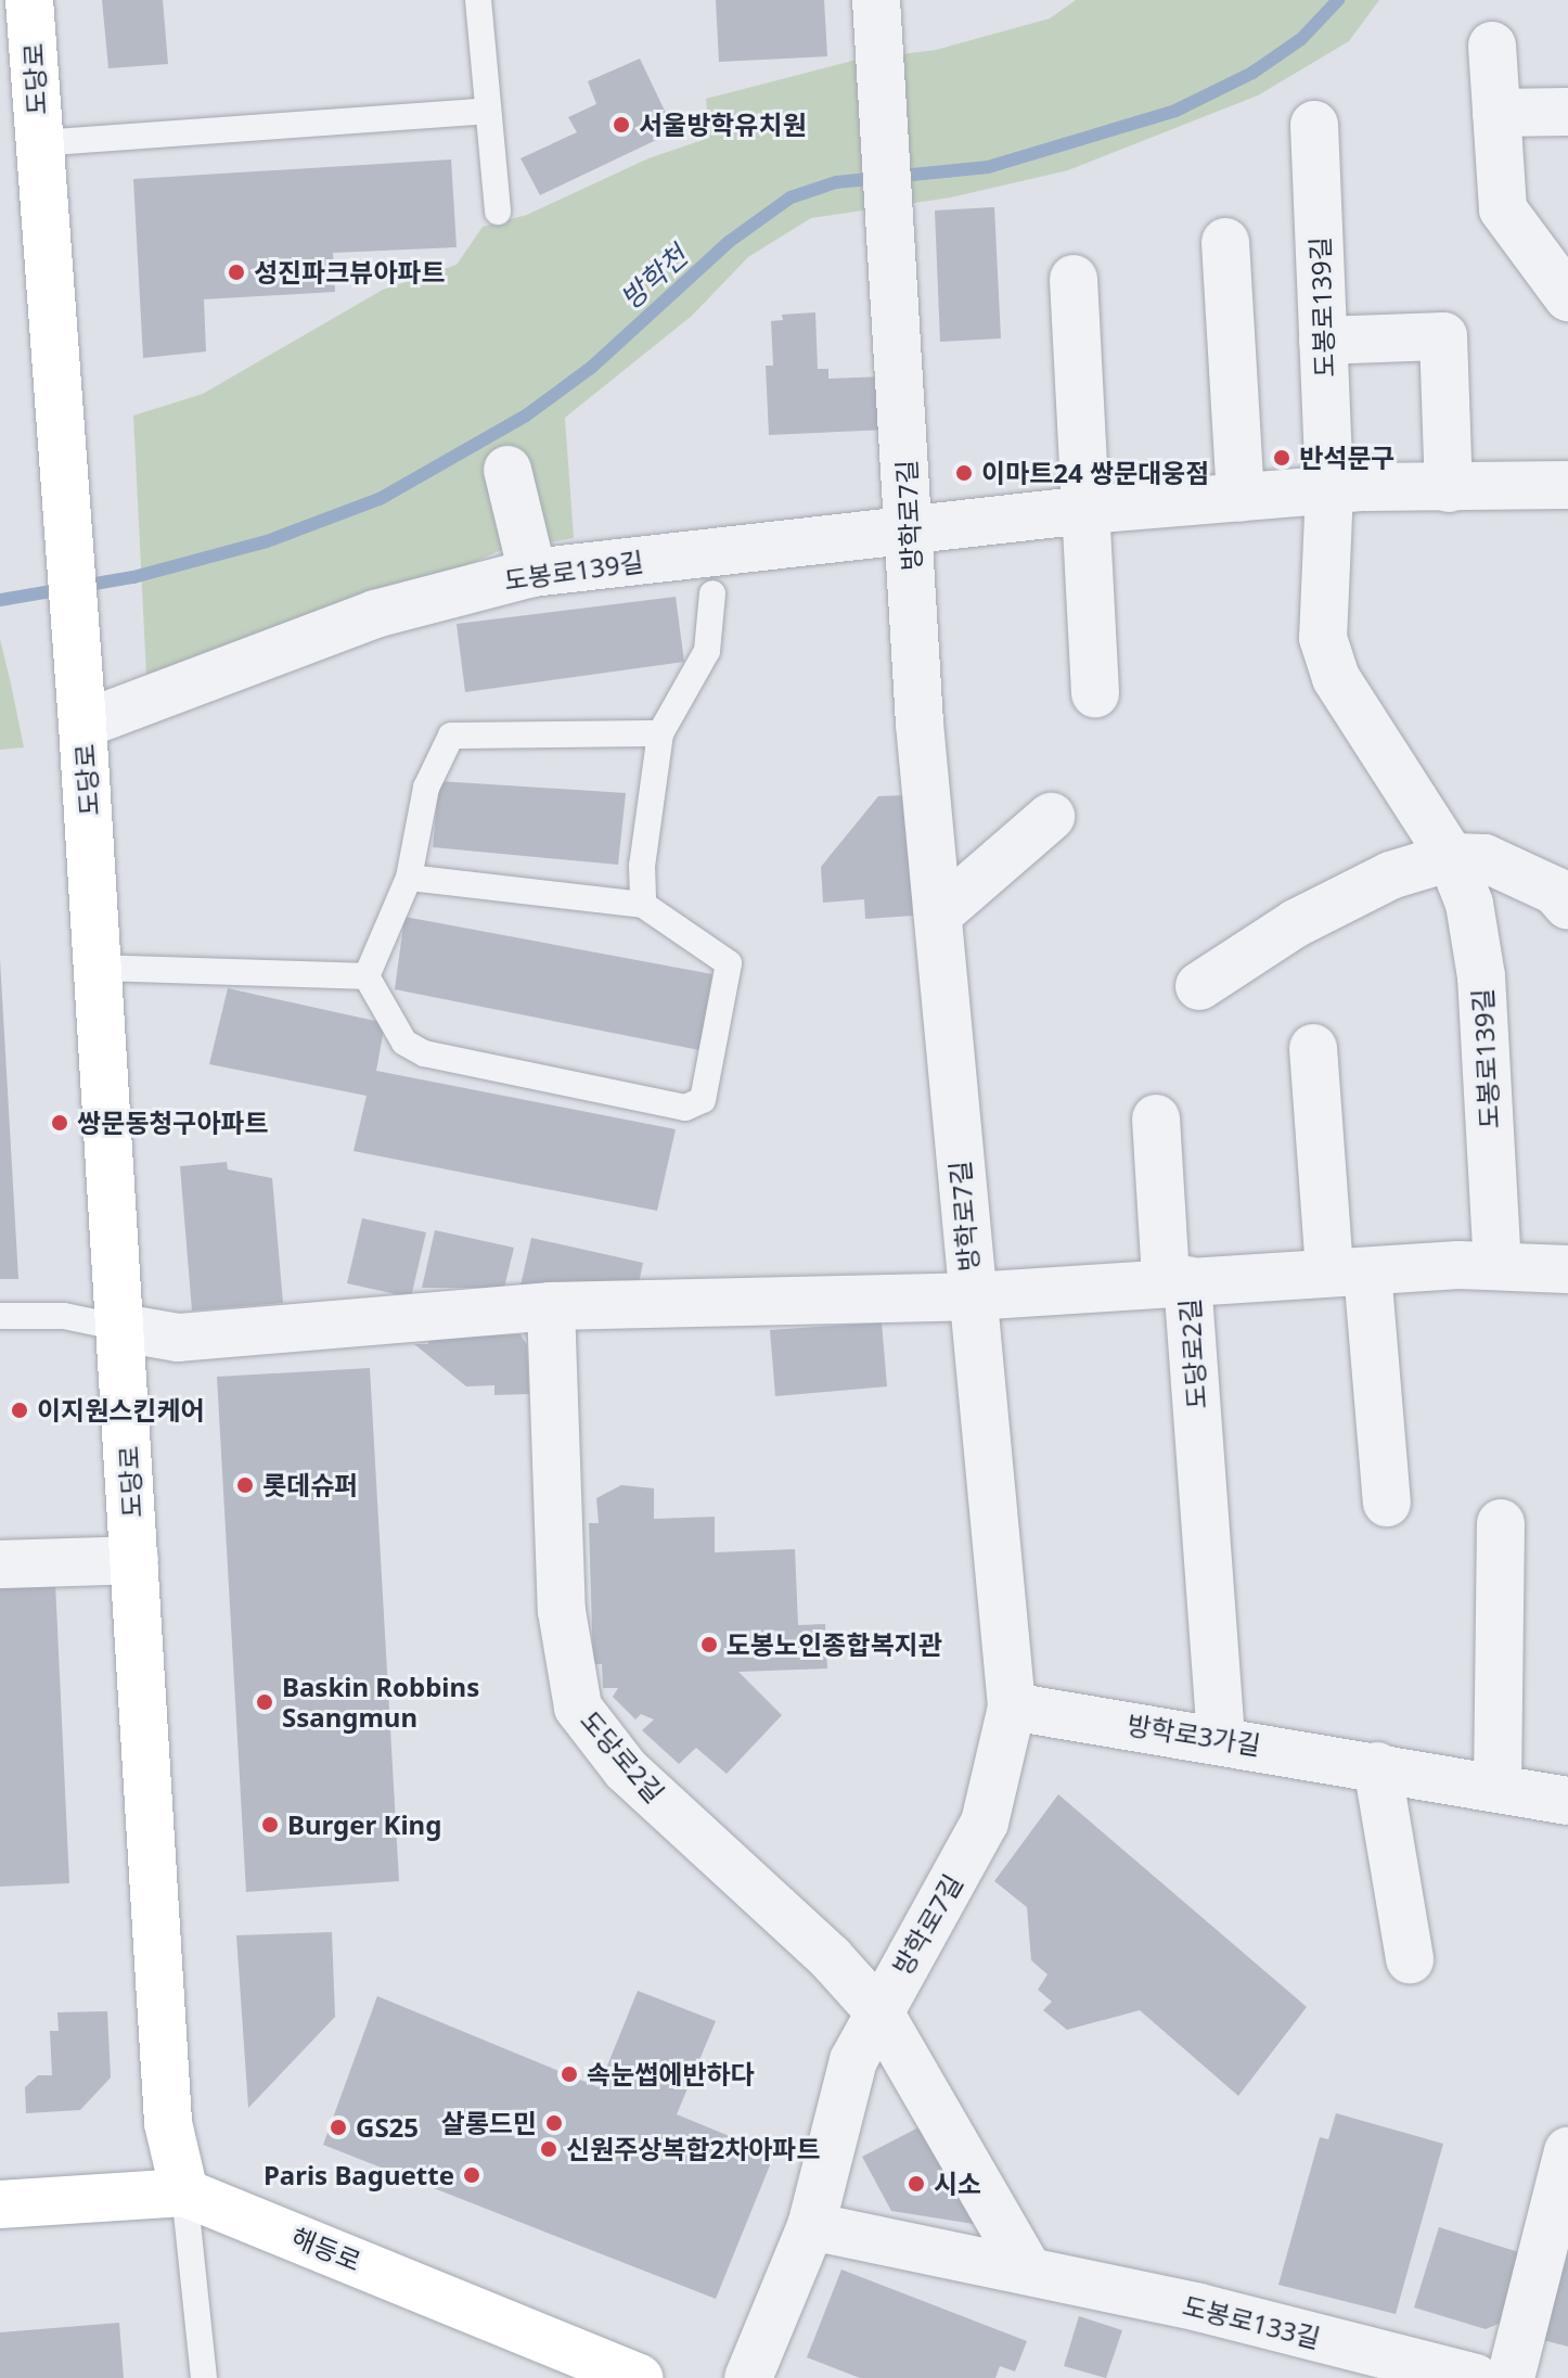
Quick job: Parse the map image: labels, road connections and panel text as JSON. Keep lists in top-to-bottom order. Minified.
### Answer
{"streets":{"main road":["도당로","해등로"],"street":["도봉로139길","방학로7길","도당로2길","방학로3가길","도봉로133길"]},"crossings":[["도당로","도봉로139길"],["도당로","도당로2길"],["도당로","해등로"],["도봉로139길","방학로7길"],["도봉로139길","도당로2길"],["방학로7길","도당로2길"],["방학로7길","방학로3가길"],["방학로7길","도봉로133길"],["도당로2길","방학로3가길"]],"water":["방학천"],"places":["서울방학유치원","성진파크뷰아파트","반석문구","이마트24 쌍문대웅점","쌍문동청구아파트","이지원스킨케어","롯데슈퍼","도봉노인종합복지관","Baskin Robbins Ssangmun","Burger King","속눈썹에반하다","살롱드민","GS25","신원주상복합2차아파트","Paris Baguette","시소"]}
